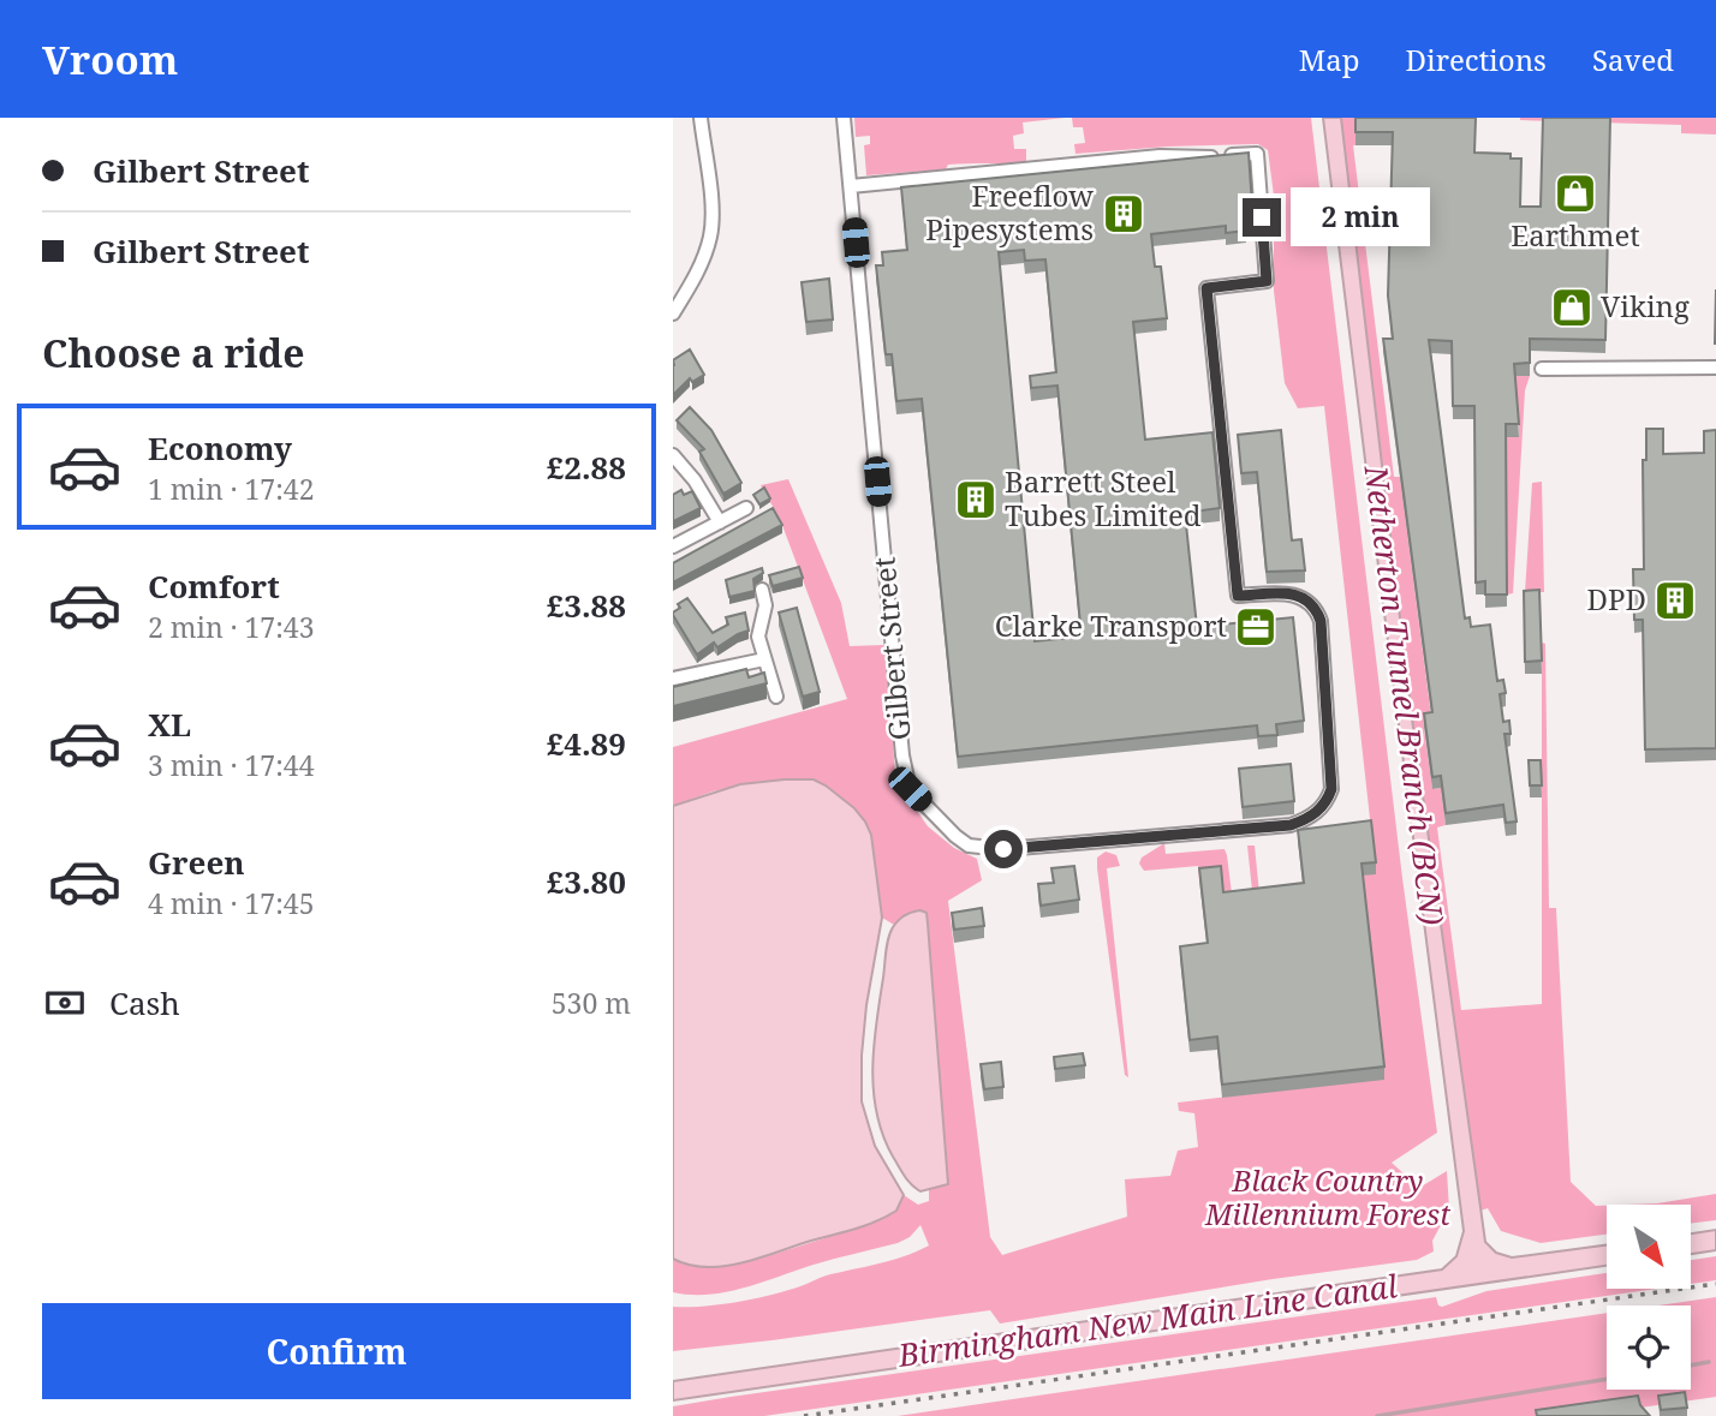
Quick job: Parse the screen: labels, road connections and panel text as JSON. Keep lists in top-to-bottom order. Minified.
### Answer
{"streets":{"street":["Gilbert Street"]},"water":["Netherton Tunnel Branch (BCN)","Birmingham New Main Line Canal"],"parks":["Black Country Millennium Forest"],"places":{"shop":["Earthmet","Viking"],"building":["Freeflow Pipesystems","Barrett Steel Tubes Limited","DPD"],"office":["Clarke Transport"]},"north":"bottom right","page":{"header":"Vroom","nav":["Map","Directions","Saved"],"banner":["Gilbert Street","Gilbert Street"],"bubble":"2 min","heading":"Choose a ride","list":[{"name":"Economy","note":"1 min · 17:42","value":"£2.88"},{"name":"Comfort","note":"2 min · 17:43","value":"£3.88"},{"name":"XL","note":"3 min · 17:44","value":"£4.89"},{"name":"Green","note":"4 min · 17:45","value":"£3.80"}],"pay":["Cash","530 m"],"buttons":"Confirm"}}
